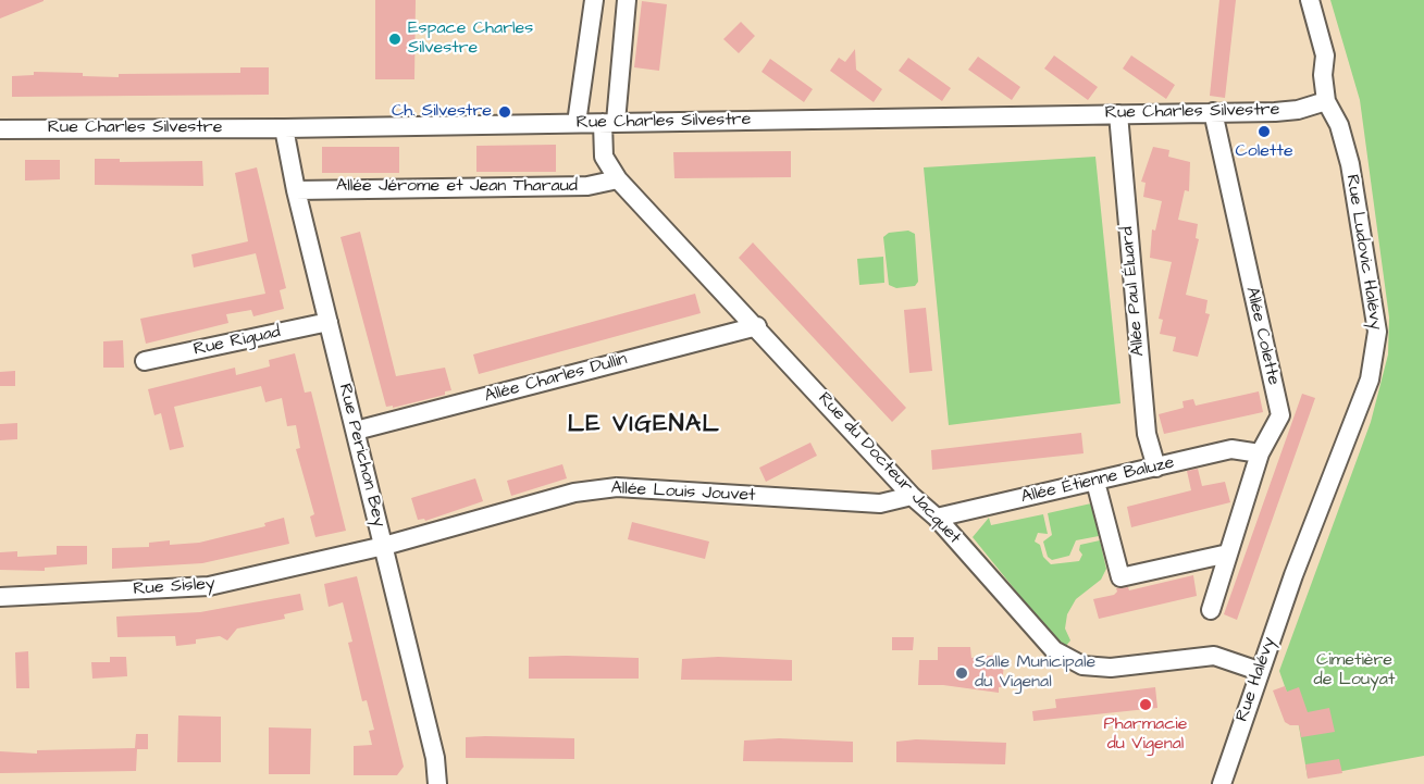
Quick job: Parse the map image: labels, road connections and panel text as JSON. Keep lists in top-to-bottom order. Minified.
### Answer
{"streets":{"street":["Rue Charles Silvestre","Allée Jérome et Jean Tharaud","Rue Ludovic Halévy","Allée Paul Éluard","Allée Colette","Rue Riguad","Allée Charles Dullin","Rue Perichon Bey","Rue du Docteur Jacquet","Allée Étienne Baluze","Allée Louis Jouvet","Rue Sisley","Rue Halévy"]},"crossings":[["Rue Charles Silvestre","Rue Ludovic Halévy"],["Rue Charles Silvestre","Allée Paul Éluard"],["Rue Charles Silvestre","Allée Colette"],["Rue Charles Silvestre","Rue Perichon Bey"],["Rue Charles Silvestre","Rue du Docteur Jacquet"],["Allée Jérome et Jean Tharaud","Rue Perichon Bey"],["Allée Jérome et Jean Tharaud","Rue du Docteur Jacquet"],["Rue Ludovic Halévy","Rue Halévy"],["Allée Paul Éluard","Allée Étienne Baluze"],["Allée Colette","Allée Étienne Baluze"],["Rue Riguad","Rue Perichon Bey"],["Allée Charles Dullin","Rue Perichon Bey"],["Allée Charles Dullin","Rue du Docteur Jacquet"],["Rue Perichon Bey","Allée Louis Jouvet"],["Rue Perichon Bey","Rue Sisley"],["Rue du Docteur Jacquet","Allée Étienne Baluze"],["Rue du Docteur Jacquet","Allée Louis Jouvet"],["Rue du Docteur Jacquet","Rue Halévy"],["Allée Louis Jouvet","Rue Sisley"]],"districts":["LE VIGENAL"],"parks":["Cimetière de Louyat"],"places":["Espace Charles Silvestre","Ch. Silvestre","Colette","Salle Municipale du Vigenal","Pharmacie du Vigenal"]}
